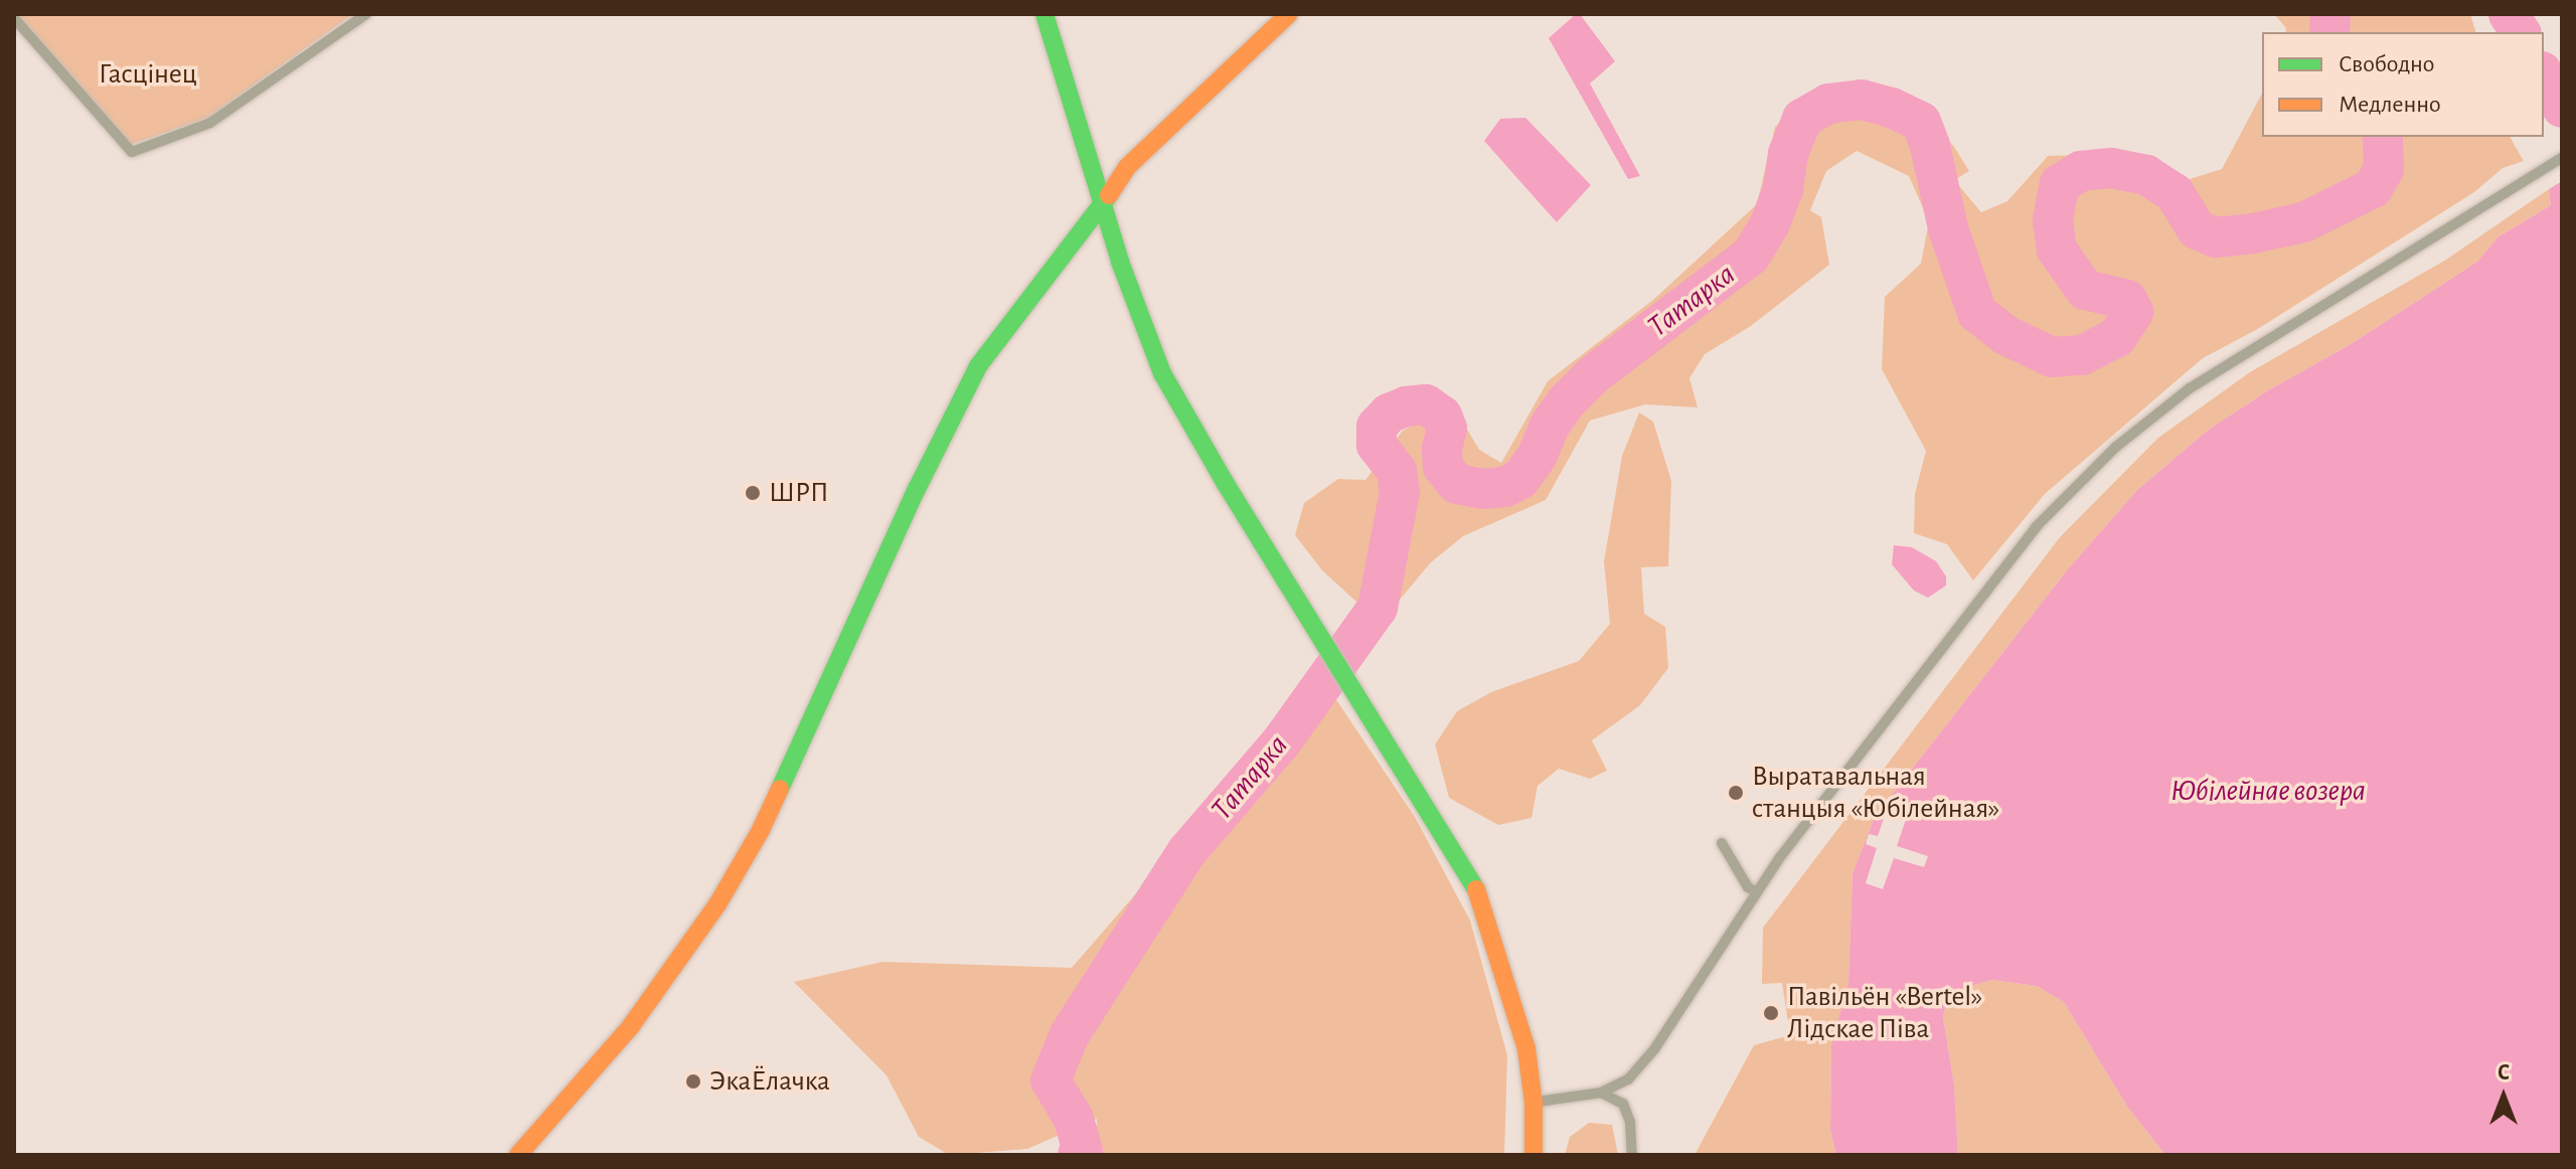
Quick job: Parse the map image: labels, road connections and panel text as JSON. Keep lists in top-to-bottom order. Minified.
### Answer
{"water":["Татарка","Юбілейнае возера"],"parks":["Гасцінец"],"places":["ШРП","Выратавальная станцыя «Юбілейная»","Павільён «Bertel» Лідскае Піва","ЭкаЁлачка"],"legend":["Свободно","Медленно"],"north":"top"}
